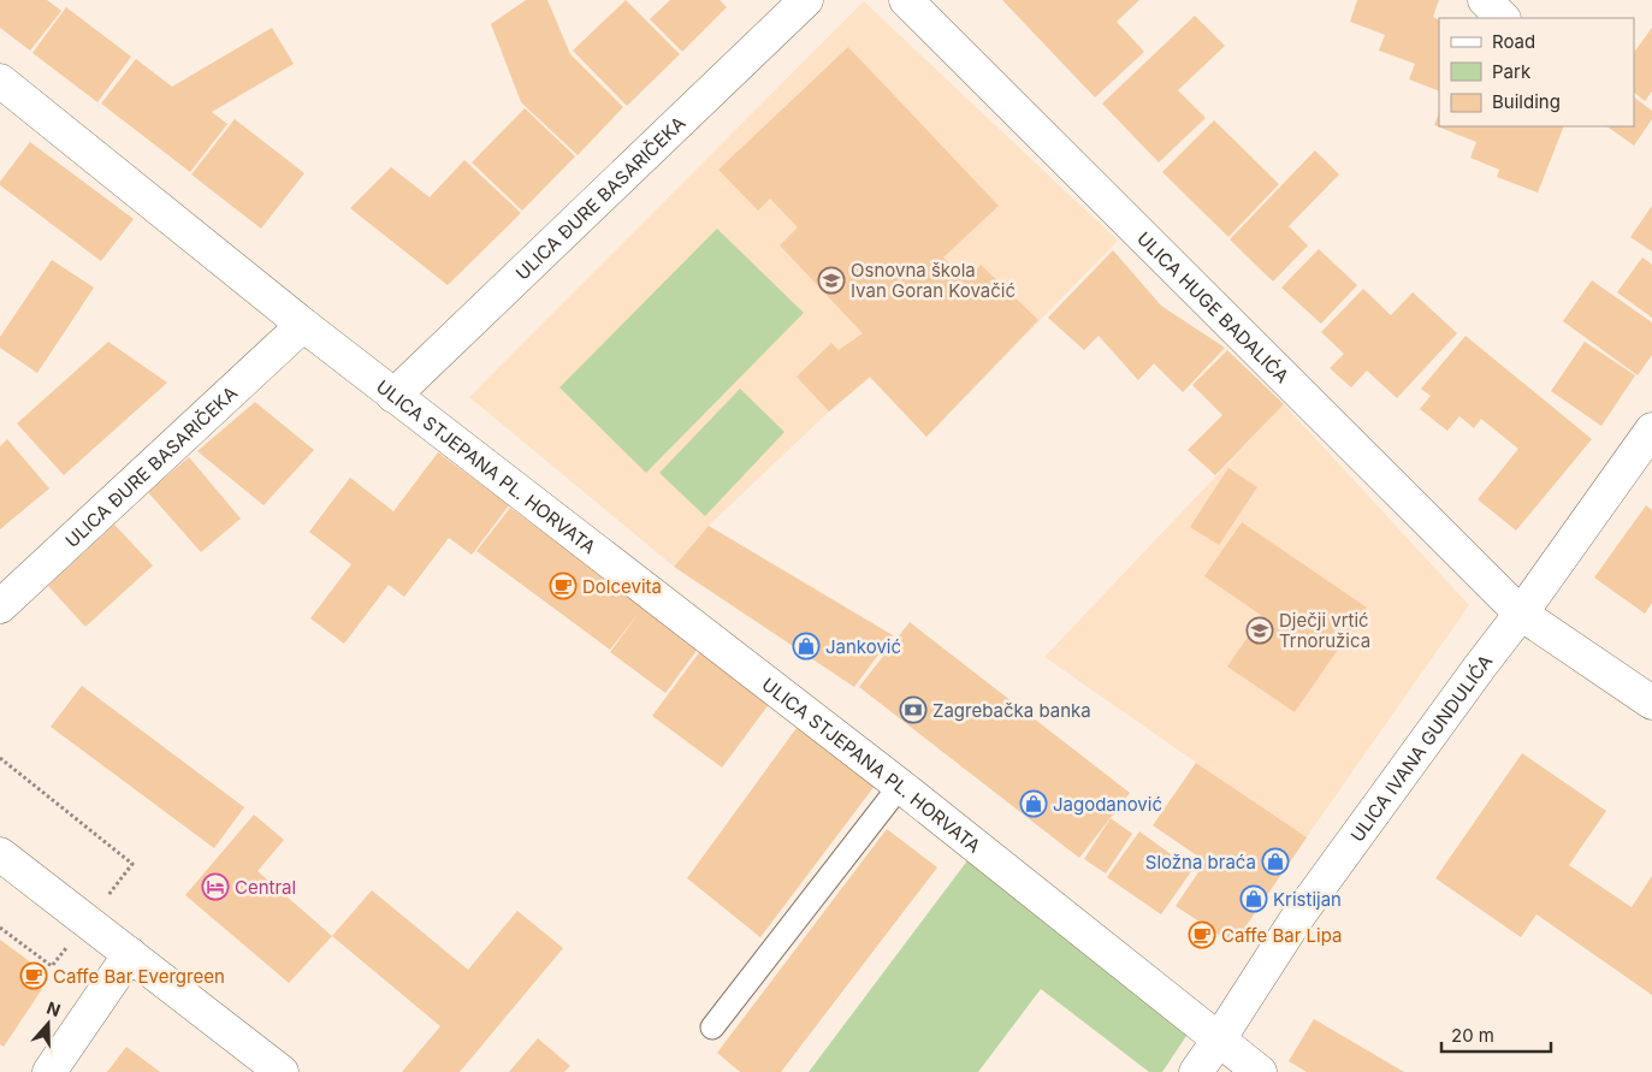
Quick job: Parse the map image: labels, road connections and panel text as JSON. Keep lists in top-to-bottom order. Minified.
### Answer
{"streets":{"street":["ULICA ĐURE BASARIČEKA","ULICA HUGE BADALIĆA","ULICA STJEPANA PL. HORVATA","ULICA IVANA GUNDULIĆA"]},"crossings":[["ULICA ĐURE BASARIČEKA","ULICA STJEPANA PL. HORVATA"],["ULICA HUGE BADALIĆA","ULICA IVANA GUNDULIĆA"],["ULICA STJEPANA PL. HORVATA","ULICA IVANA GUNDULIĆA"]],"places":{"school or university":["Osnovna škola Ivan Goran Kovačić","Dječji vrtić Trnoružica"],"cafe":["Dolcevita","Caffe Bar Lipa","Caffe Bar Evergreen"],"shop":["Janković","Jagodanović","Složna braća","Kristijan"],"bank":["Zagrebačka banka"],"hotel":["Central"]},"legend":["Road","Park","Building"],"scale_bar":"20 m","north":"top"}
